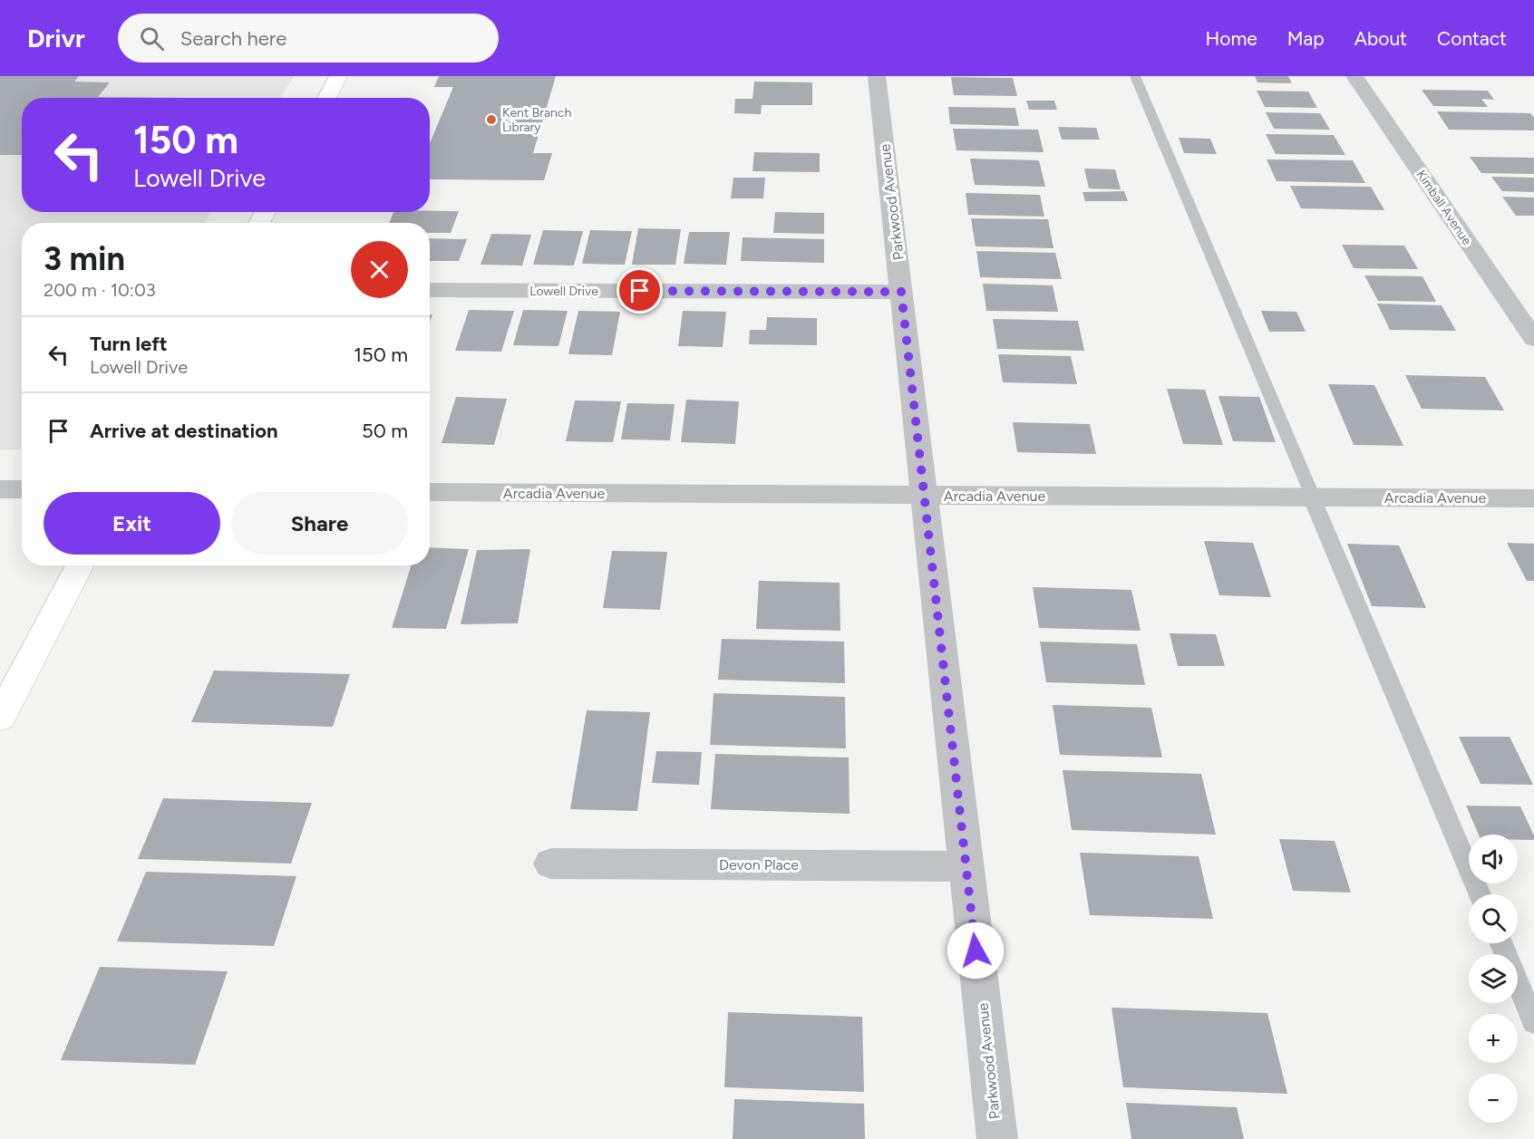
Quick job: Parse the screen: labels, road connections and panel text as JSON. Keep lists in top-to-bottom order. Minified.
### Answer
{"streets":{"street":["Parkwood Avenue","Kimball Avenue","Lowell Drive","Arcadia Avenue","Devon Place"]},"crossings":[["Parkwood Avenue","Lowell Drive"],["Parkwood Avenue","Arcadia Avenue"],["Parkwood Avenue","Devon Place"]],"places":["Kent Branch Library"],"page":{"header":"Drivr","search":"Search here","nav":["Home","Map","About","Contact"],"turn":["150 m","Lowell Drive"],"heading":["3 min","200 m · 10:03"],"list":[{"name":"Turn left","note":"Lowell Drive","value":"150 m"},{"name":"Arrive at destination","value":"50 m"}],"buttons":["Exit","Share"],"map_buttons":["+","−"]}}
